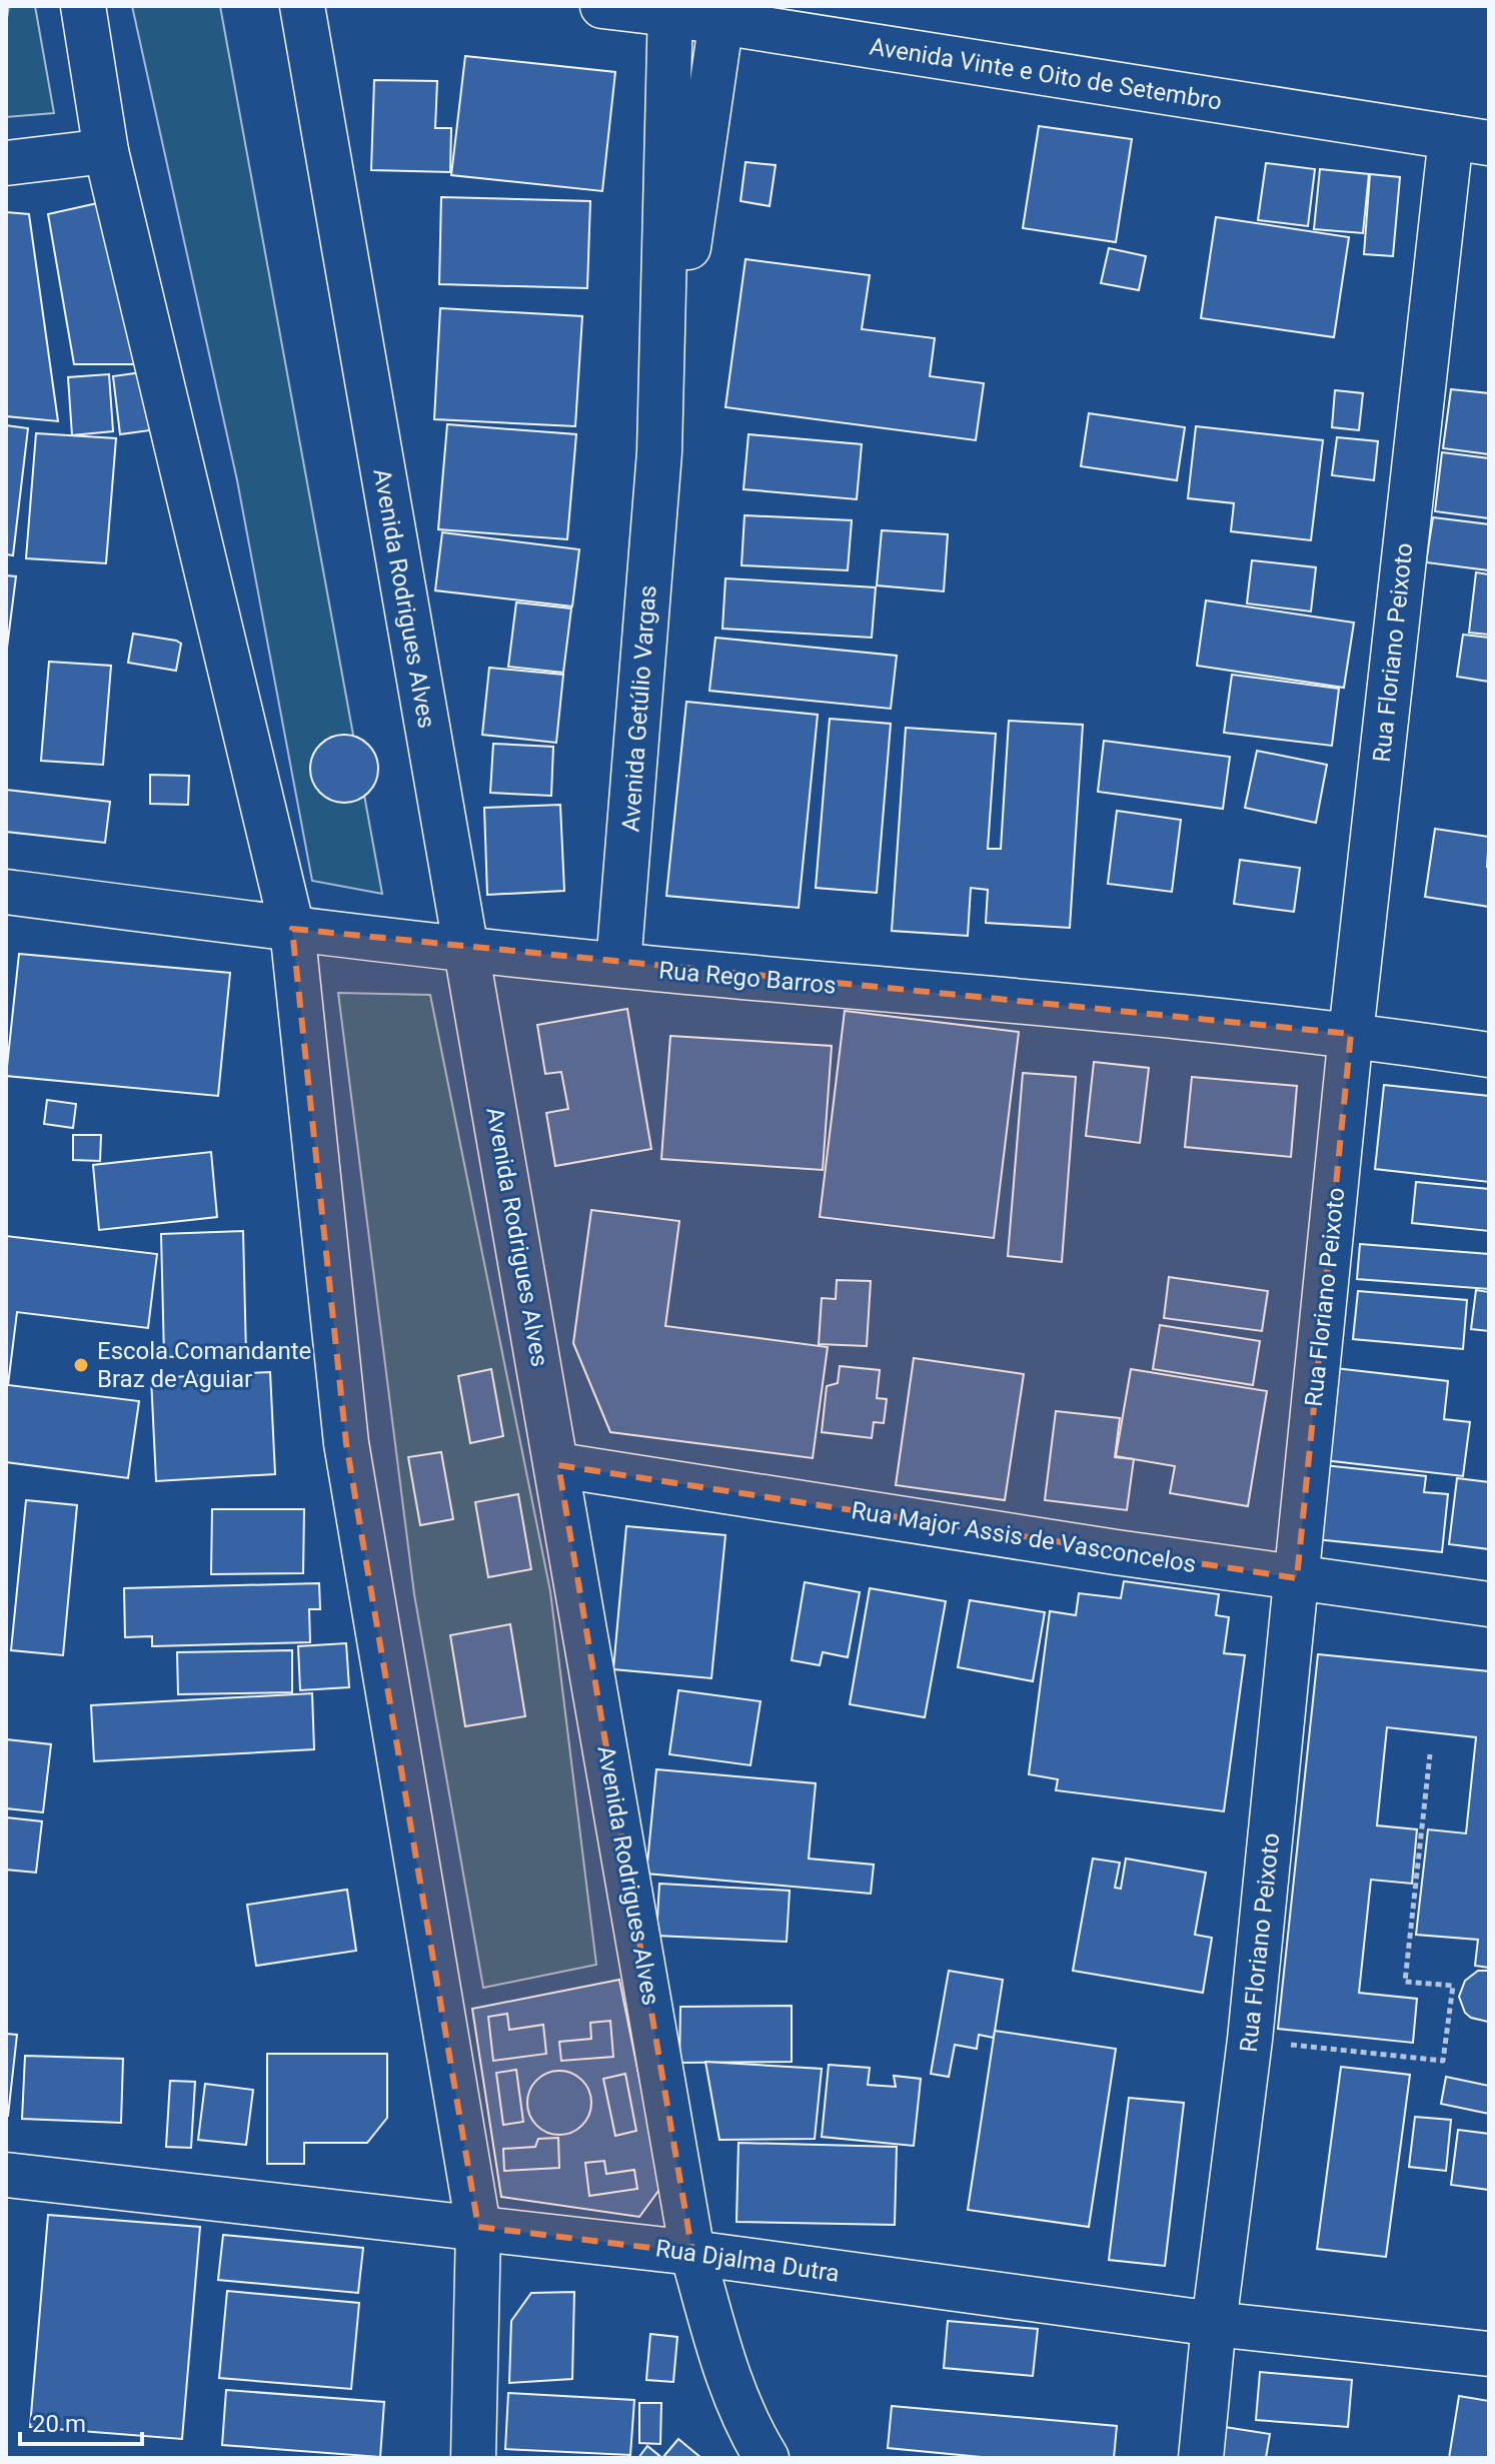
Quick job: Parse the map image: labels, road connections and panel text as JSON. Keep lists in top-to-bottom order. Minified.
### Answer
{"streets":{"street":["Avenida Vinte e Oito de Setembro","Avenida Rodrigues Alves","Rua Floriano Peixoto","Avenida Getúlio Vargas","Rua Rego Barros","Rua Major Assis de Vasconcelos","Rua Djalma Dutra"]},"crossings":[["Avenida Vinte e Oito de Setembro","Rua Floriano Peixoto"],["Avenida Vinte e Oito de Setembro","Avenida Getúlio Vargas"],["Avenida Rodrigues Alves","Rua Rego Barros"],["Avenida Rodrigues Alves","Rua Major Assis de Vasconcelos"],["Avenida Rodrigues Alves","Rua Djalma Dutra"],["Rua Floriano Peixoto","Rua Rego Barros"],["Rua Floriano Peixoto","Rua Major Assis de Vasconcelos"],["Rua Floriano Peixoto","Rua Djalma Dutra"],["Avenida Getúlio Vargas","Rua Rego Barros"]],"places":["Escola Comandante Braz de Aguiar"],"scale_bar":"20 m"}
